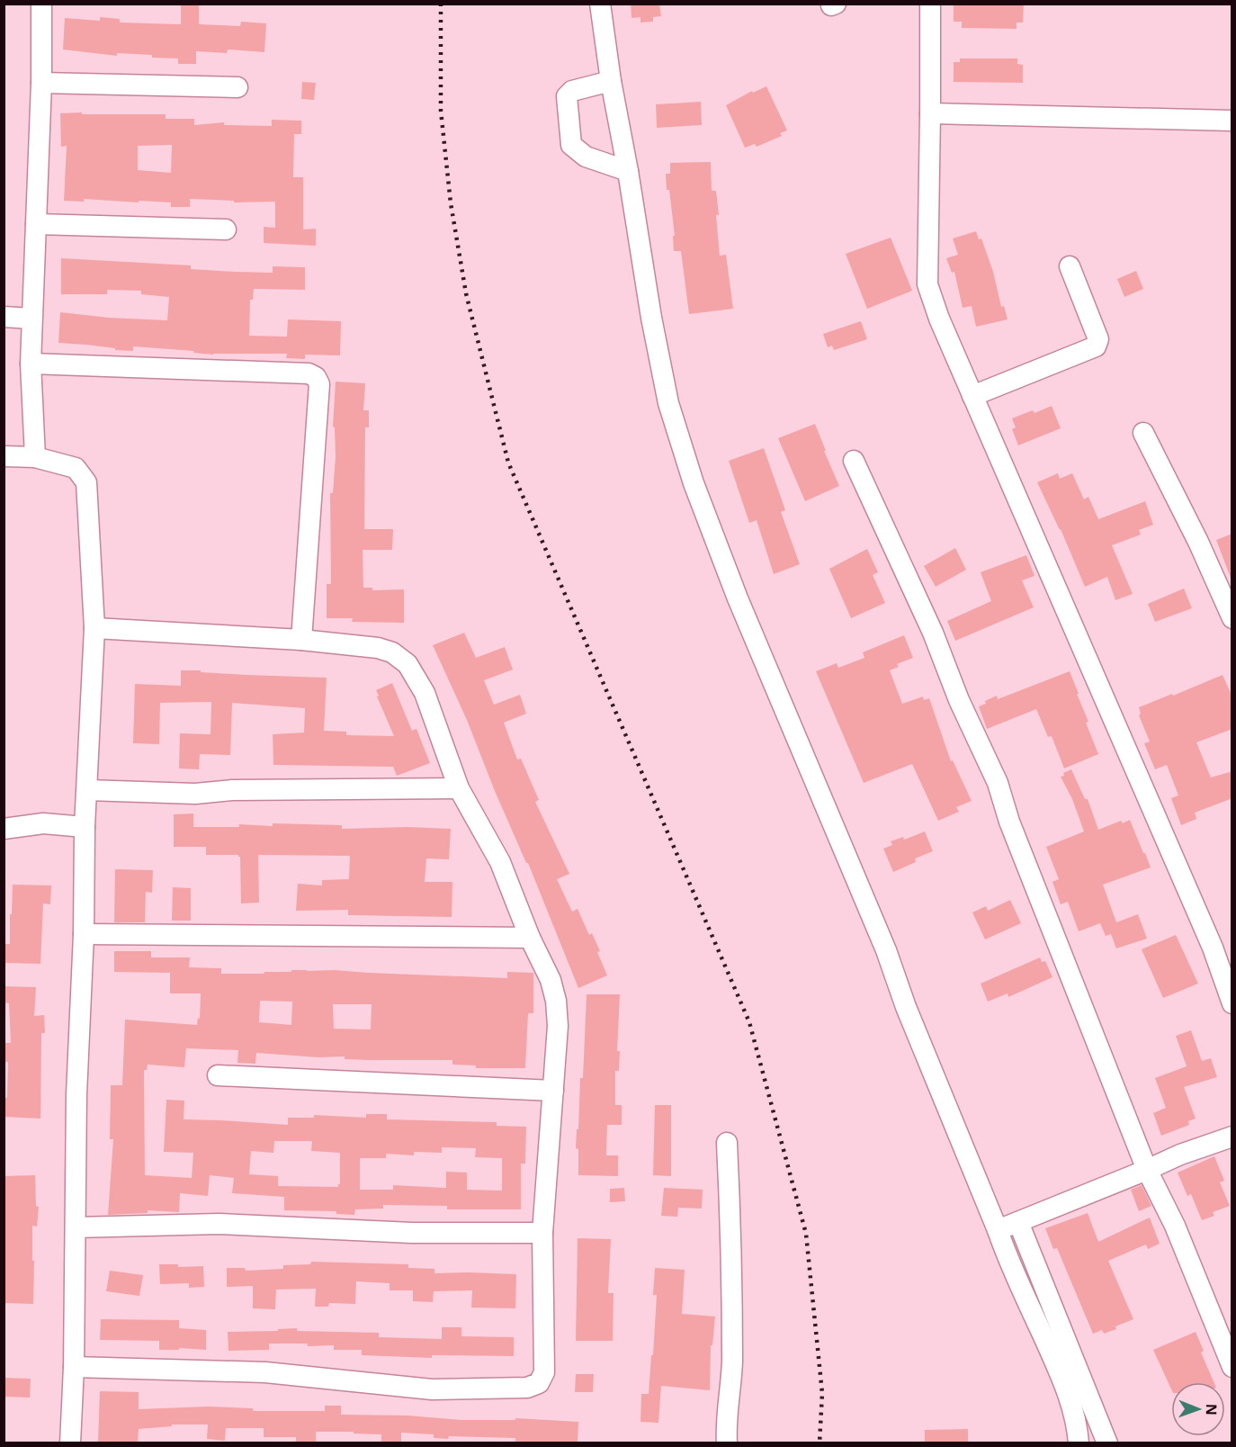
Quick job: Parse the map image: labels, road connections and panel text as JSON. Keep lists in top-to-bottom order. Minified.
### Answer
{"north":"right"}
